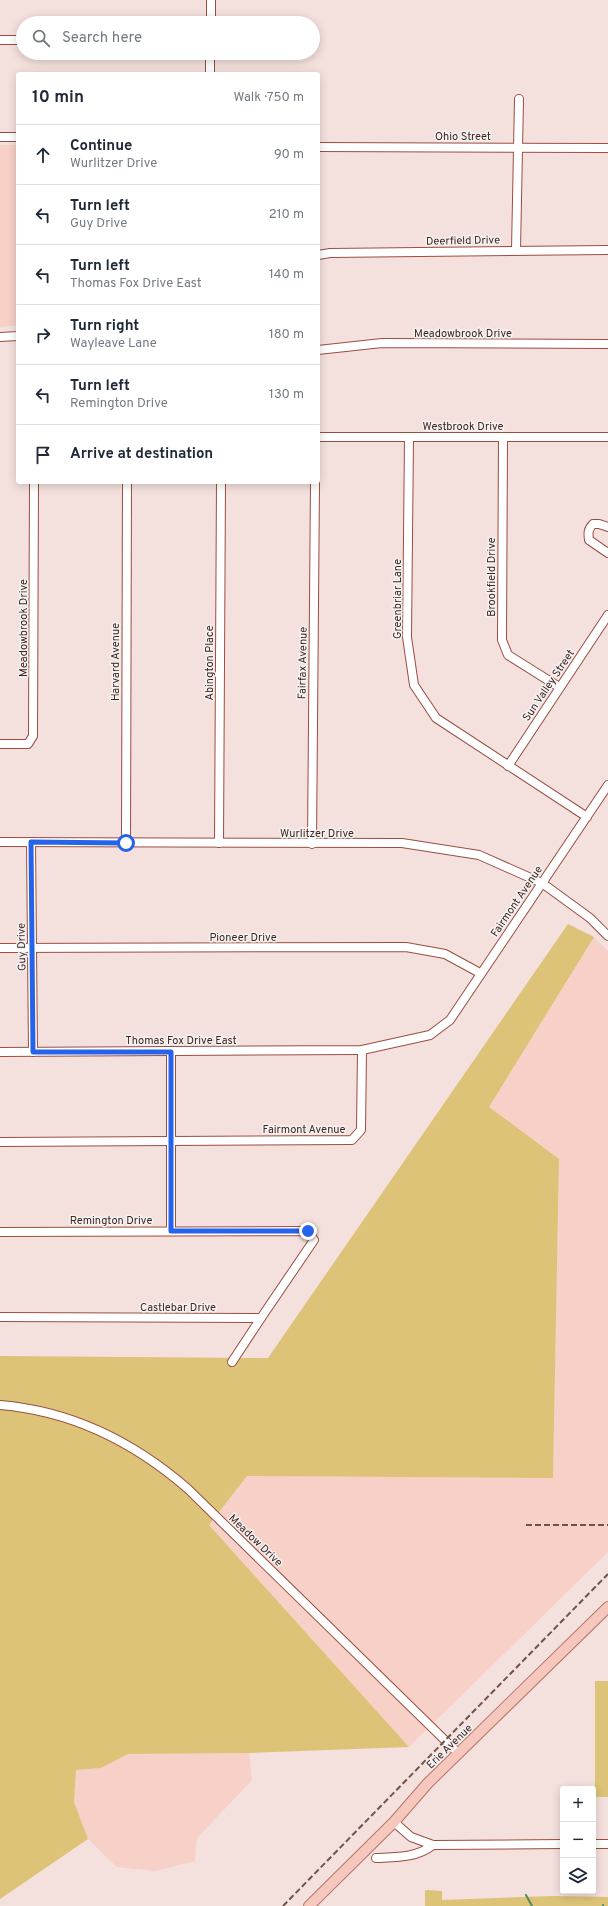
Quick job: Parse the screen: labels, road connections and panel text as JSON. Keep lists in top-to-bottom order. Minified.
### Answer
{"streets":{"main road":["Erie Avenue"],"street":["Ohio Street","Deerfield Drive","Meadowbrook Drive","Westbrook Drive","Brookfield Drive","Greenbriar Lane","Harvard Avenue","Abington Place","Fairfax Avenue","Sun Valley Street","Wurlitzer Drive","Fairmont Avenue","Pioneer Drive","Guy Drive","Thomas Fox Drive East","Remington Drive","Castlebar Drive","Meadow Drive"]},"crossings":[["Westbrook Drive","Brookfield Drive"],["Westbrook Drive","Greenbriar Lane"],["Brookfield Drive","Sun Valley Street"],["Greenbriar Lane","Sun Valley Street"],["Greenbriar Lane","Fairmont Avenue"],["Harvard Avenue","Wurlitzer Drive"],["Abington Place","Wurlitzer Drive"],["Fairfax Avenue","Wurlitzer Drive"],["Wurlitzer Drive","Fairmont Avenue"],["Wurlitzer Drive","Guy Drive"],["Fairmont Avenue","Pioneer Drive"],["Fairmont Avenue","Thomas Fox Drive East"],["Pioneer Drive","Guy Drive"],["Guy Drive","Thomas Fox Drive East"],["Remington Drive","Castlebar Drive"],["Meadow Drive","Erie Avenue"]],"page":{"search":"Search here","heading":["10 min","Walk · 750 m"],"list":[["Continue","Wurlitzer Drive","90 m"],["Turn left","Guy Drive","210 m"],["Turn left","Thomas Fox Drive East","140 m"],["Turn right","Wayleave Lane","180 m"],["Turn left","Remington Drive","130 m"],"Arrive at destination"],"map_buttons":["+","−"]}}
